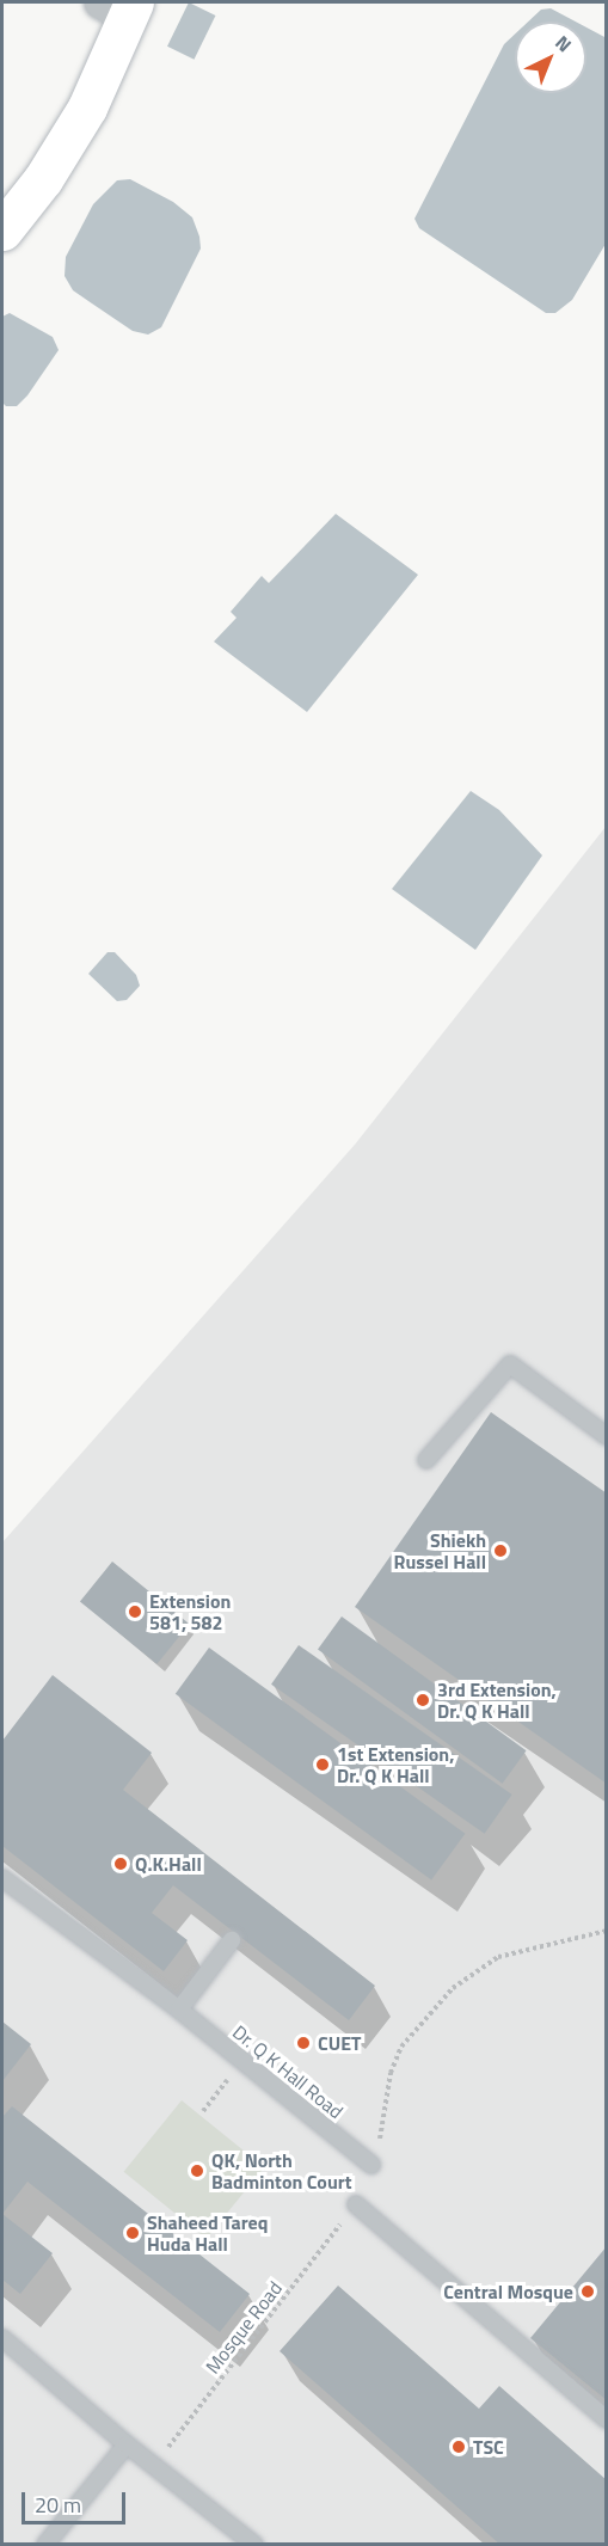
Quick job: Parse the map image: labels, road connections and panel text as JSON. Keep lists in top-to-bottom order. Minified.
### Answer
{"streets":{"lane":["Dr. Q K Hall Road"],"path":["Mosque Road"]},"places":["Shiekh Russel Hall","Extension 581, 582","3rd Extension, Dr. Q K Hall","1st Extension, Dr. Q K Hall","Q.K.Hall","CUET","QK, North Badminton Court","Shaheed Tareq Huda Hall","Central Mosque","TSC"],"scale_bar":"20 m","north":"top right"}
